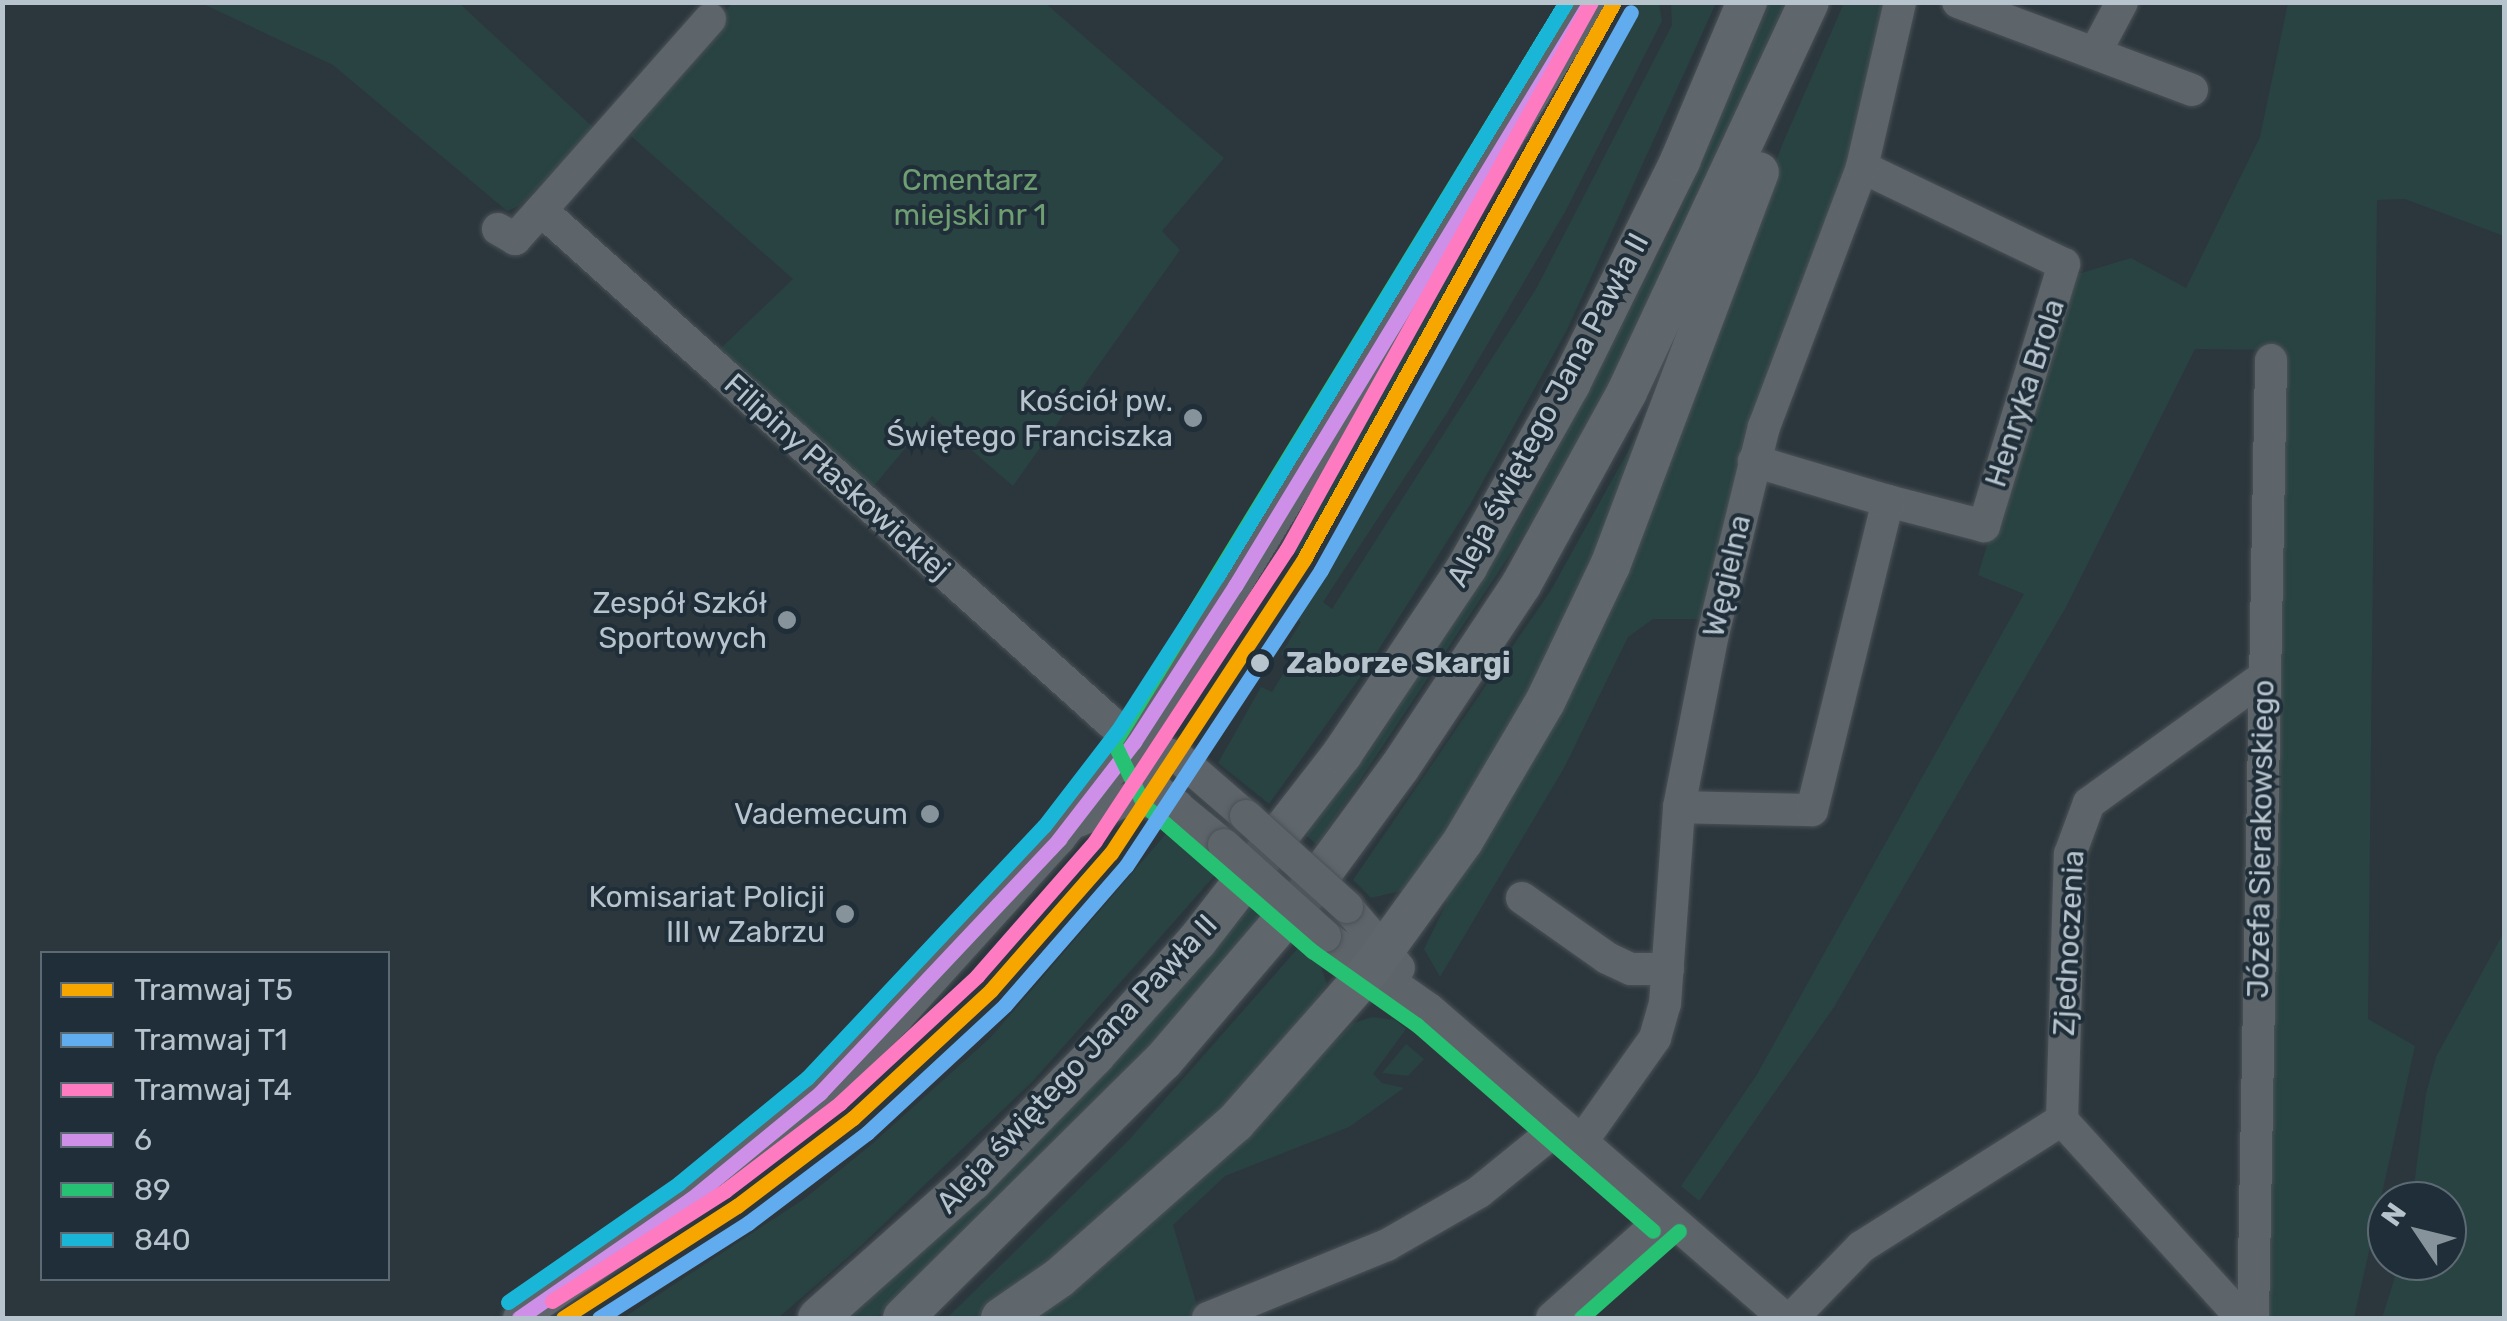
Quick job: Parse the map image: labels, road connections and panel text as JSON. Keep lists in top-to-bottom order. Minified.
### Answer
{"streets":{"main road":["Aleja świętego Jana Pawła II"],"street":["Henryka Brola","Filipiny Płaskowickiej","Węgielna","Józefa Sierakowskiego","Zjednoczenia"]},"crossings":[["Henryka Brola","Węgielna"],["Józefa Sierakowskiego","Zjednoczenia"]],"parks":["Cmentarz miejski nr 1"],"places":["Kościół pw. Świętego Franciszka","Zespół Szkół Sportowych","Zaborze Skargi","Vademecum","Komisariat Policji III w Zabrzu"],"lines":["tram line T5","tram line T4","transit line 6","transit line 89","transit line 840","tram line T1"],"legend":["Tramwaj T5","Tramwaj T1","Tramwaj T4","6","89","840"],"north":"top left"}
